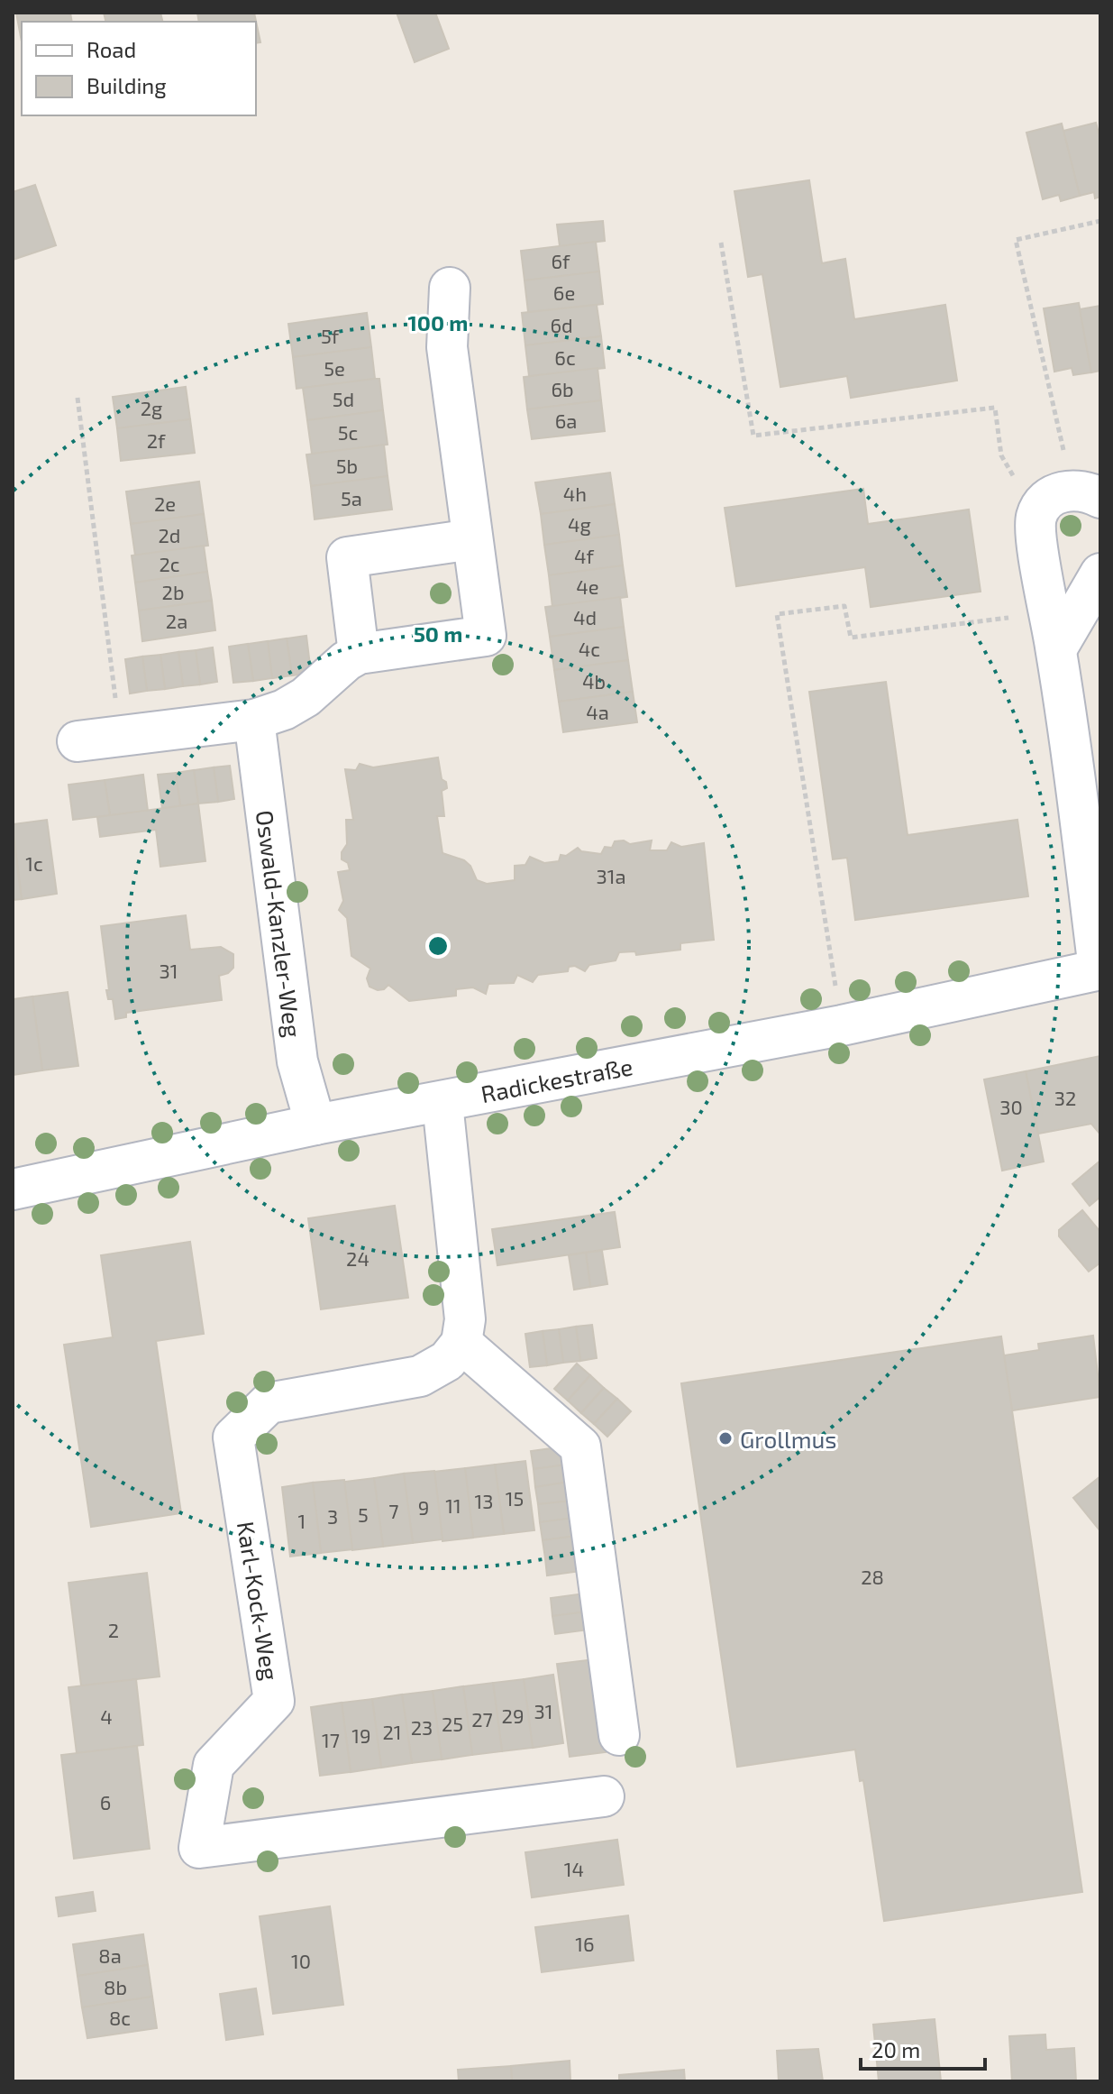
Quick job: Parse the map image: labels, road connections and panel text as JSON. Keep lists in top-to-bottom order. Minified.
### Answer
{"streets":{"street":["Oswald-Kanzler-Weg","Radickestraße","Karl-Kock-Weg"]},"crossings":[["Oswald-Kanzler-Weg","Radickestraße"]],"places":["Grollmus"],"house_numbers":["6f","6e","6d","5f","6c","5e","6b","5d","2g","6a","5c","2f","5b","4h","5a","2e","4g","2d","4f","2c","4e","2b","4d","2a","4c","4b","4a","1c","31a","31","32","30","24","15","13","11","9","7","5","3","1","28","2","31","29","4","27","25","23","21","19","17","6","14","16","8a","10","8b","8c"],"legend":["Road","Building"],"scale_bar":"20 m","rings":["100 m","50 m"]}
